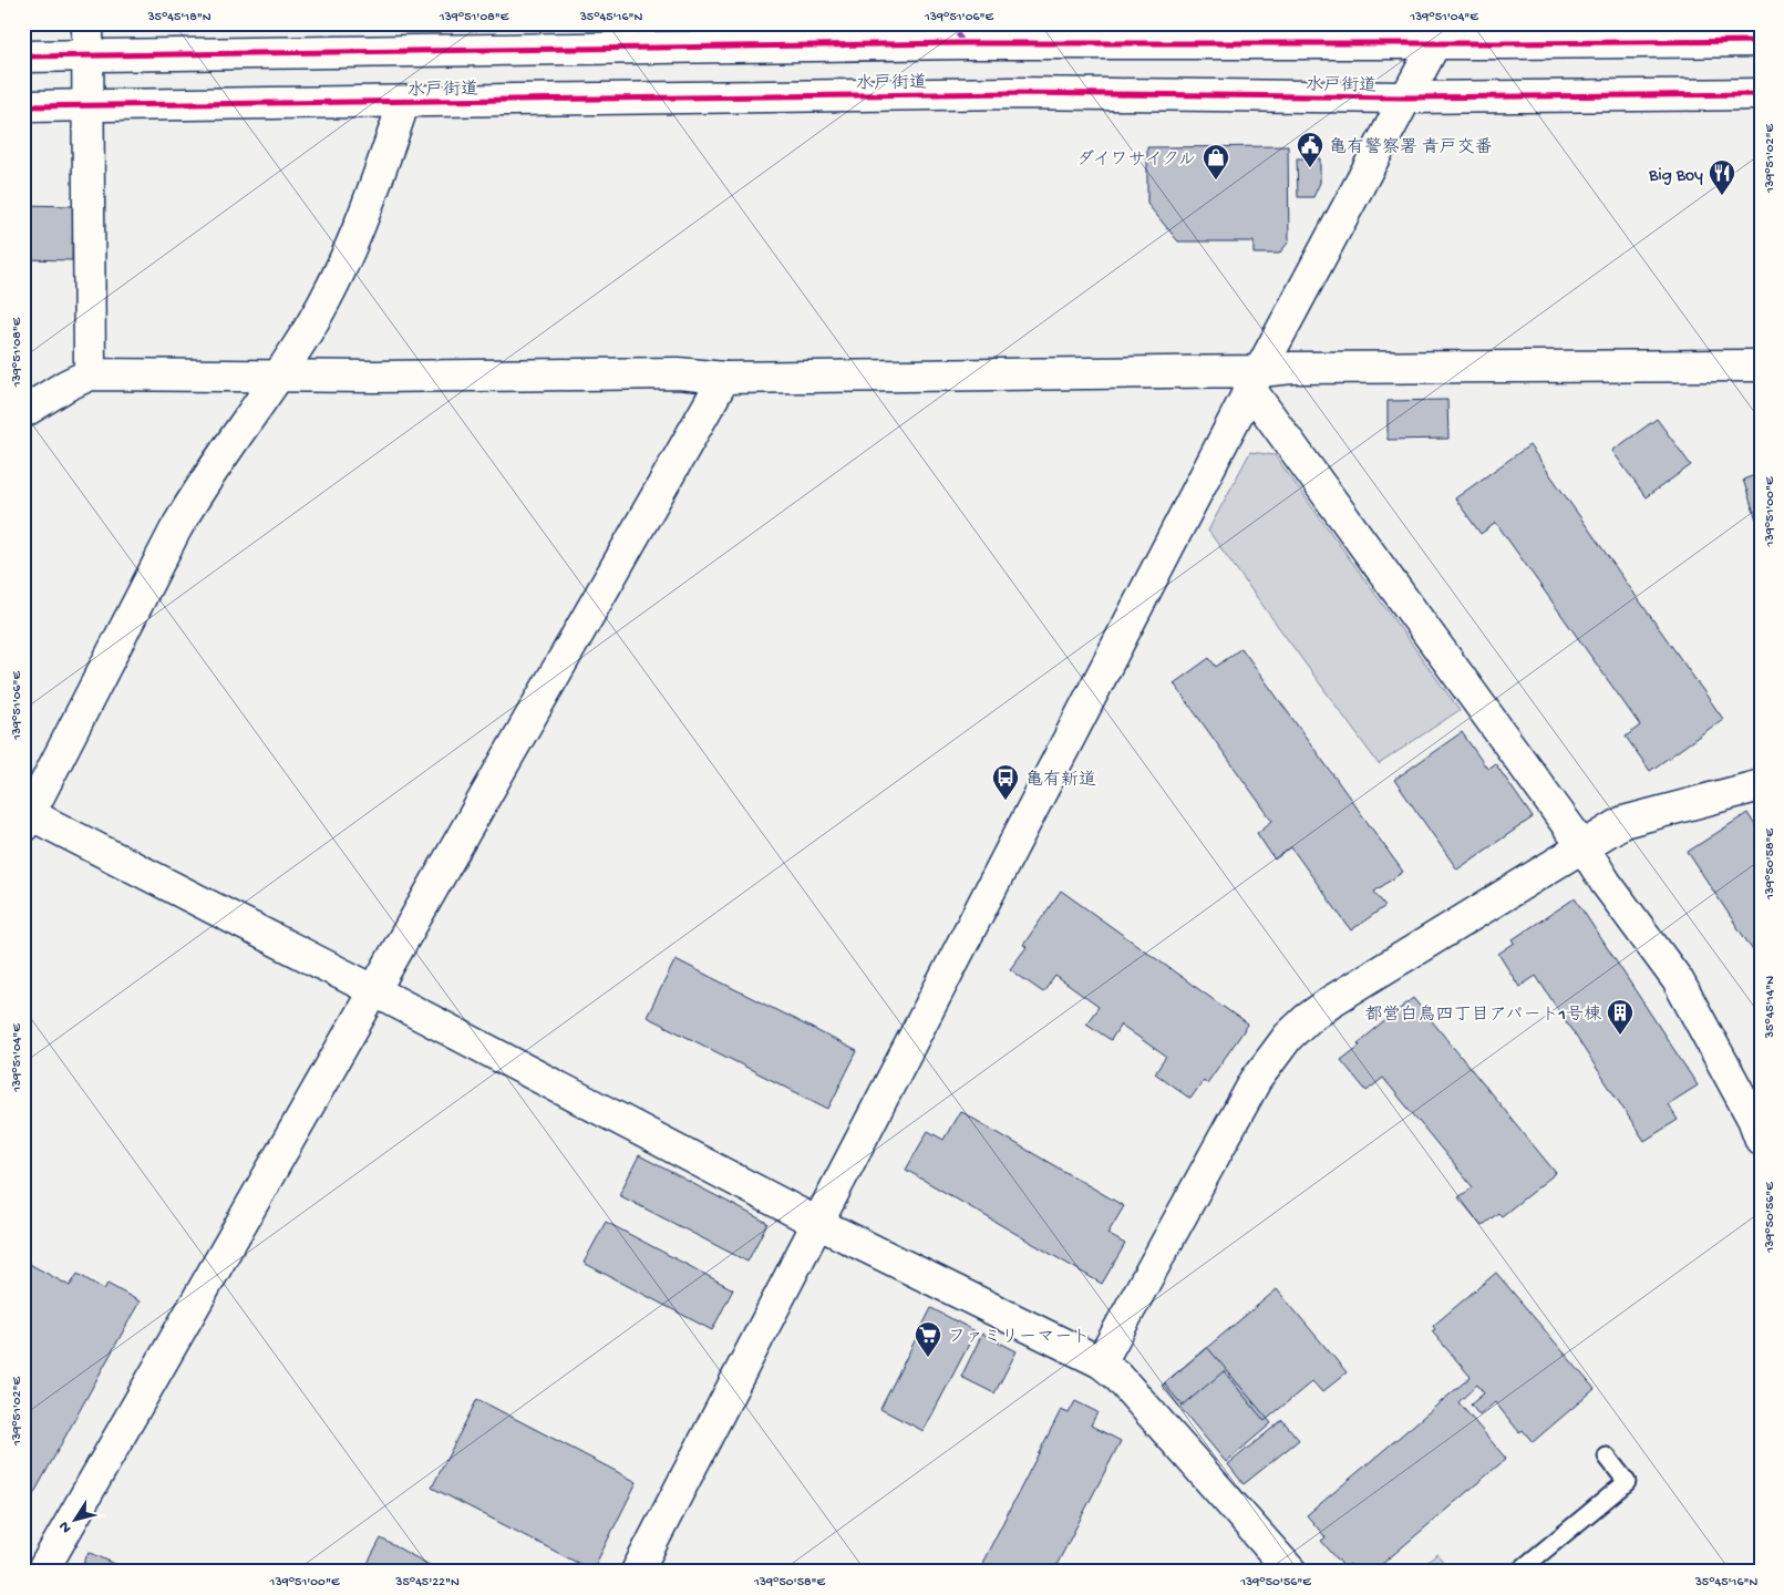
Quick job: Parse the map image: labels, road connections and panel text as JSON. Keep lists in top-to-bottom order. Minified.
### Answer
{"streets":{"main road":["水戸街道"]},"places":{"public building":["亀有警察署 青戸交番"],"shop":["ダイワサイクル"],"restaurant":["Big Boy"],"bus stop":["亀有新道"],"building":["都営白鳥四丁目アパート1号棟"],"supermarket":["ファミリーマート"]},"north":"bottom left","coordinates":["35°45'18\"N","139°51'08\"E","35°45'16\"N","139°51'06\"E","139°51'04\"E","139°51'02\"E","139°51'00\"E","139°50'58\"E","35°45'14\"N","139°50'56\"E","35°45'22\"N"]}
